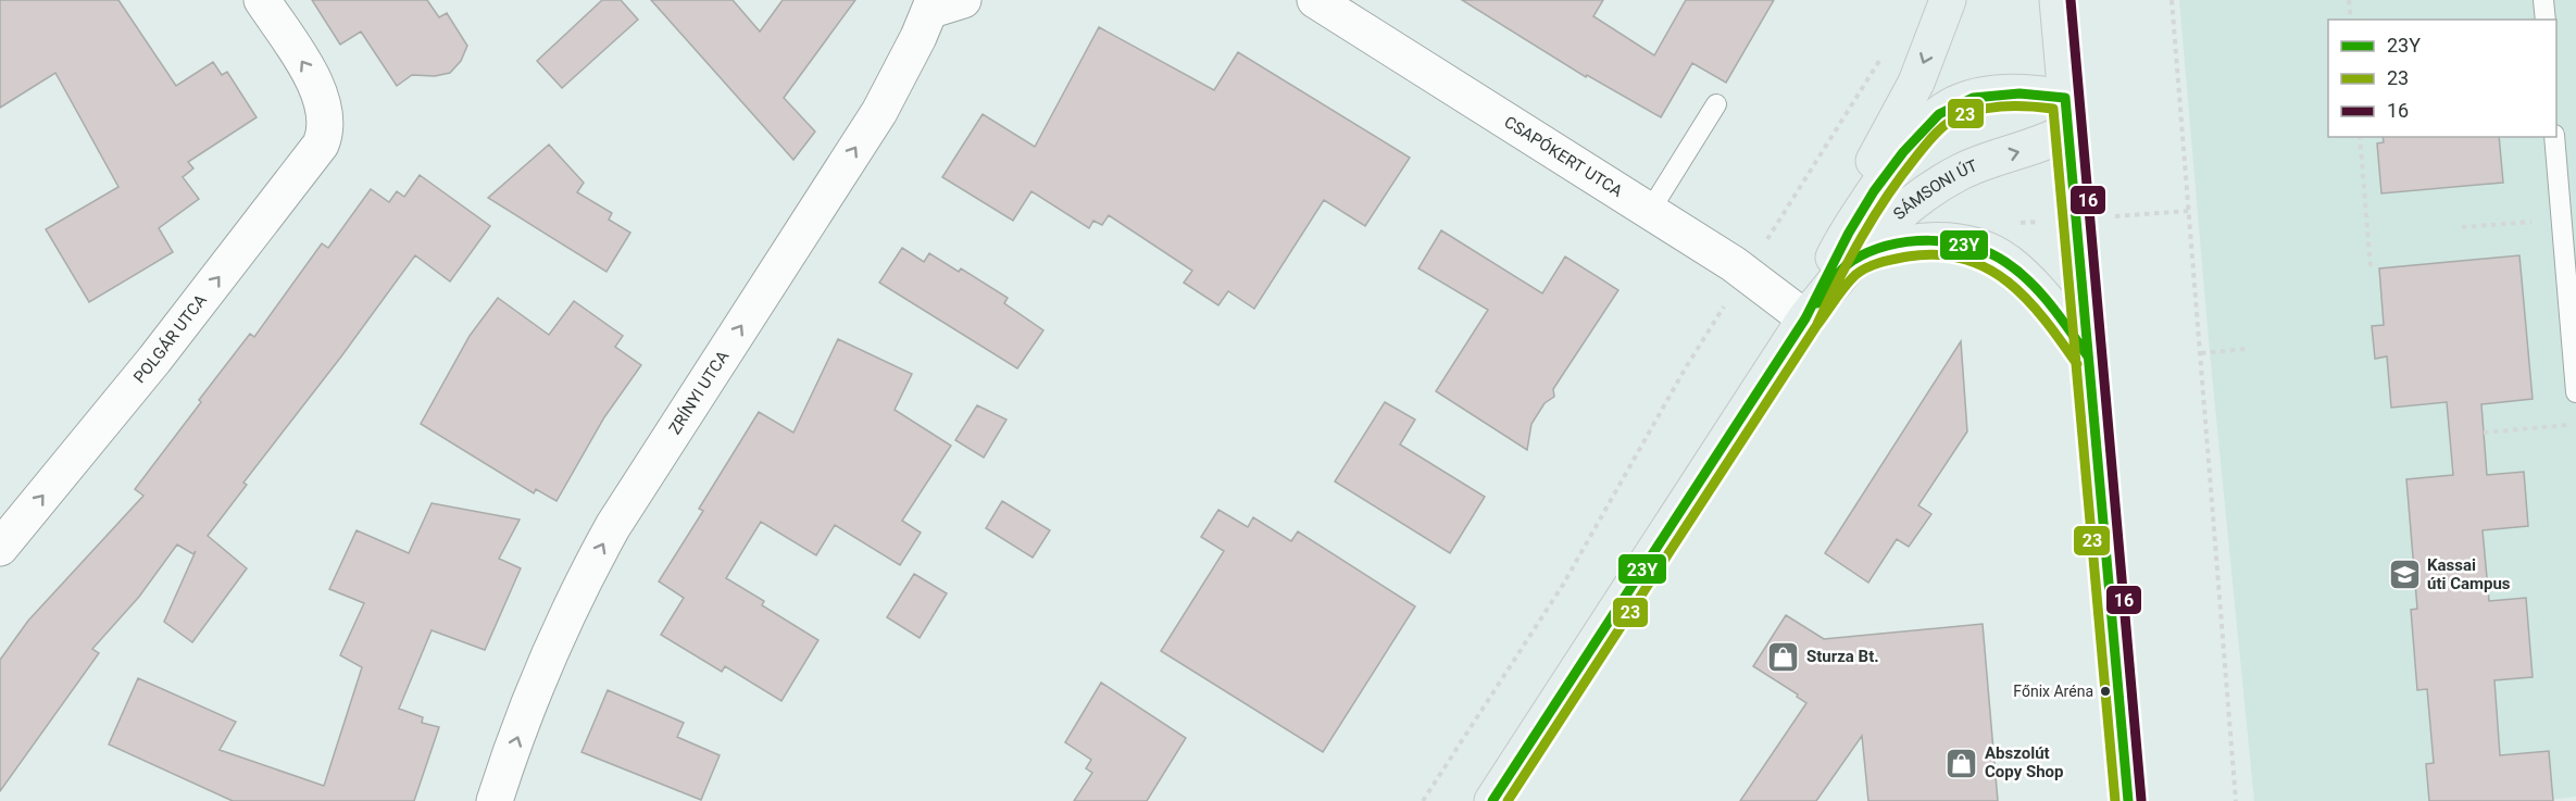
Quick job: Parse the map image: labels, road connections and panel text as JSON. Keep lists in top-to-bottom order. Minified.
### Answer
{"streets":{"main road":["SÁMSONI ÚT"],"street":["CSAPÓKERT UTCA","POLGÁR UTCA","ZRÍNYI UTCA"]},"crossings":[["CSAPÓKERT UTCA","SÁMSONI ÚT"]],"one_way":["POLGÁR UTCA","ZRÍNYI UTCA"],"places":{"school or university":["Kassai úti Campus"],"shop":["Sturza Bt.","Abszolút Copy Shop"],"other":["Főnix Aréna"]},"lines":["transit line 16","transit line 23Y","transit line 23"],"legend":["23Y","23","16"]}
